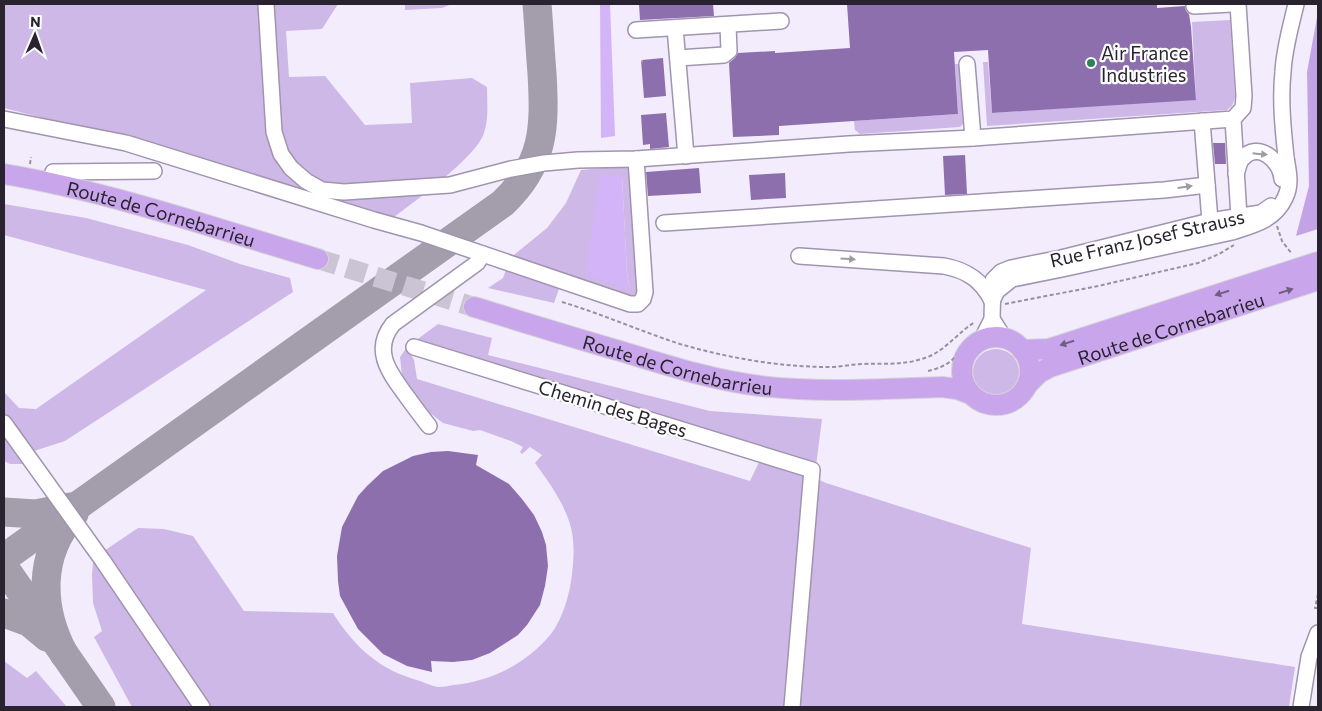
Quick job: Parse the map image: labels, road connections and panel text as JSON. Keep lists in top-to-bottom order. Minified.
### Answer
{"streets":{"main road":["Route de Cornebarrieu"],"street":["Rue Franz Josef Strauss","Chemin des Bages"]},"crossings":[["Route de Cornebarrieu","Rue Franz Josef Strauss"]],"places":["Air France Industries"],"north":"top"}
